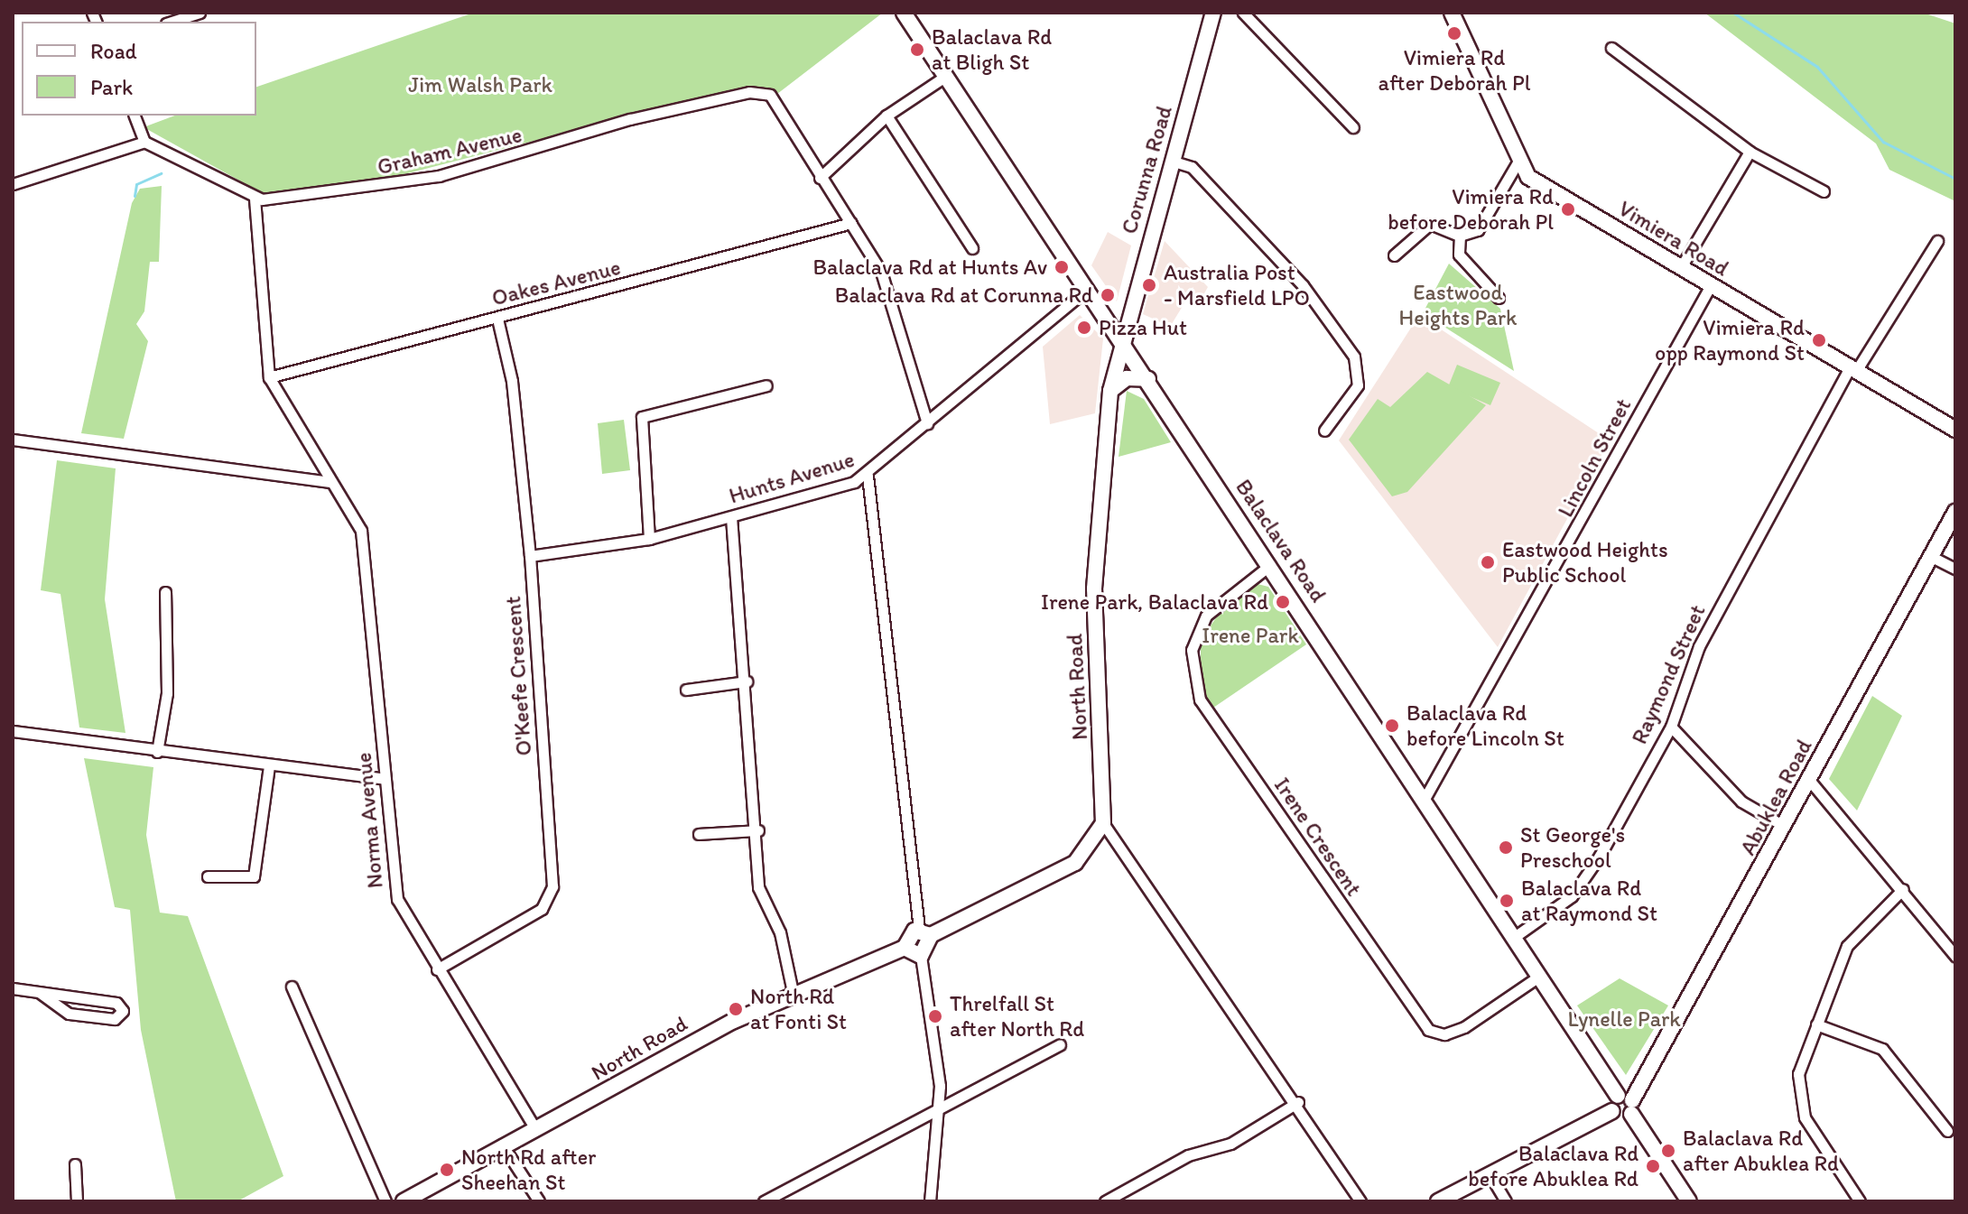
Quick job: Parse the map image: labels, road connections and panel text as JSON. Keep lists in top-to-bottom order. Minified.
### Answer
{"streets":{"street":["Graham Avenue","Corunna Road","Vimiera Road","Oakes Avenue","Lincoln Street","Hunts Avenue","Balaclava Road","Raymond Street","O'Keefe Crescent","North Road","Abuklea Road","Norma Avenue","Irene Crescent"]},"crossings":[["Corunna Road","Balaclava Road"],["Corunna Road","North Road"],["Vimiera Road","Lincoln Street"],["Vimiera Road","Raymond Street"],["Oakes Avenue","O'Keefe Crescent"],["Oakes Avenue","Norma Avenue"],["Lincoln Street","Balaclava Road"],["Hunts Avenue","Balaclava Road"],["Hunts Avenue","O'Keefe Crescent"],["Balaclava Road","Raymond Street"],["Balaclava Road","North Road"],["Balaclava Road","Abuklea Road"],["Balaclava Road","Irene Crescent"],["O'Keefe Crescent","Norma Avenue"],["North Road","Norma Avenue"]],"parks":["Jim Walsh Park","Eastwood Heights Park","Irene Park","Lynelle Park"],"places":["Vimiera Rd after Deborah Pl","Balaclava Rd at Bligh St","Vimiera Rd before Deborah Pl","Balaclava Rd at Hunts Av","Australia Post - Marsfield LPO","Balaclava Rd at Corunna Rd","Pizza Hut","Vimiera Rd opp Raymond St","Eastwood Heights Public School","Irene Park, Balaclava Rd","Balaclava Rd before Lincoln St","St George's Preschool","Balaclava Rd at Raymond St","North Rd at Fonti St","Threlfall St after North Rd","Balaclava Rd after Abuklea Rd","Balaclava Rd before Abuklea Rd","North Rd after Sheehan St"],"legend":["Road","Park"]}
